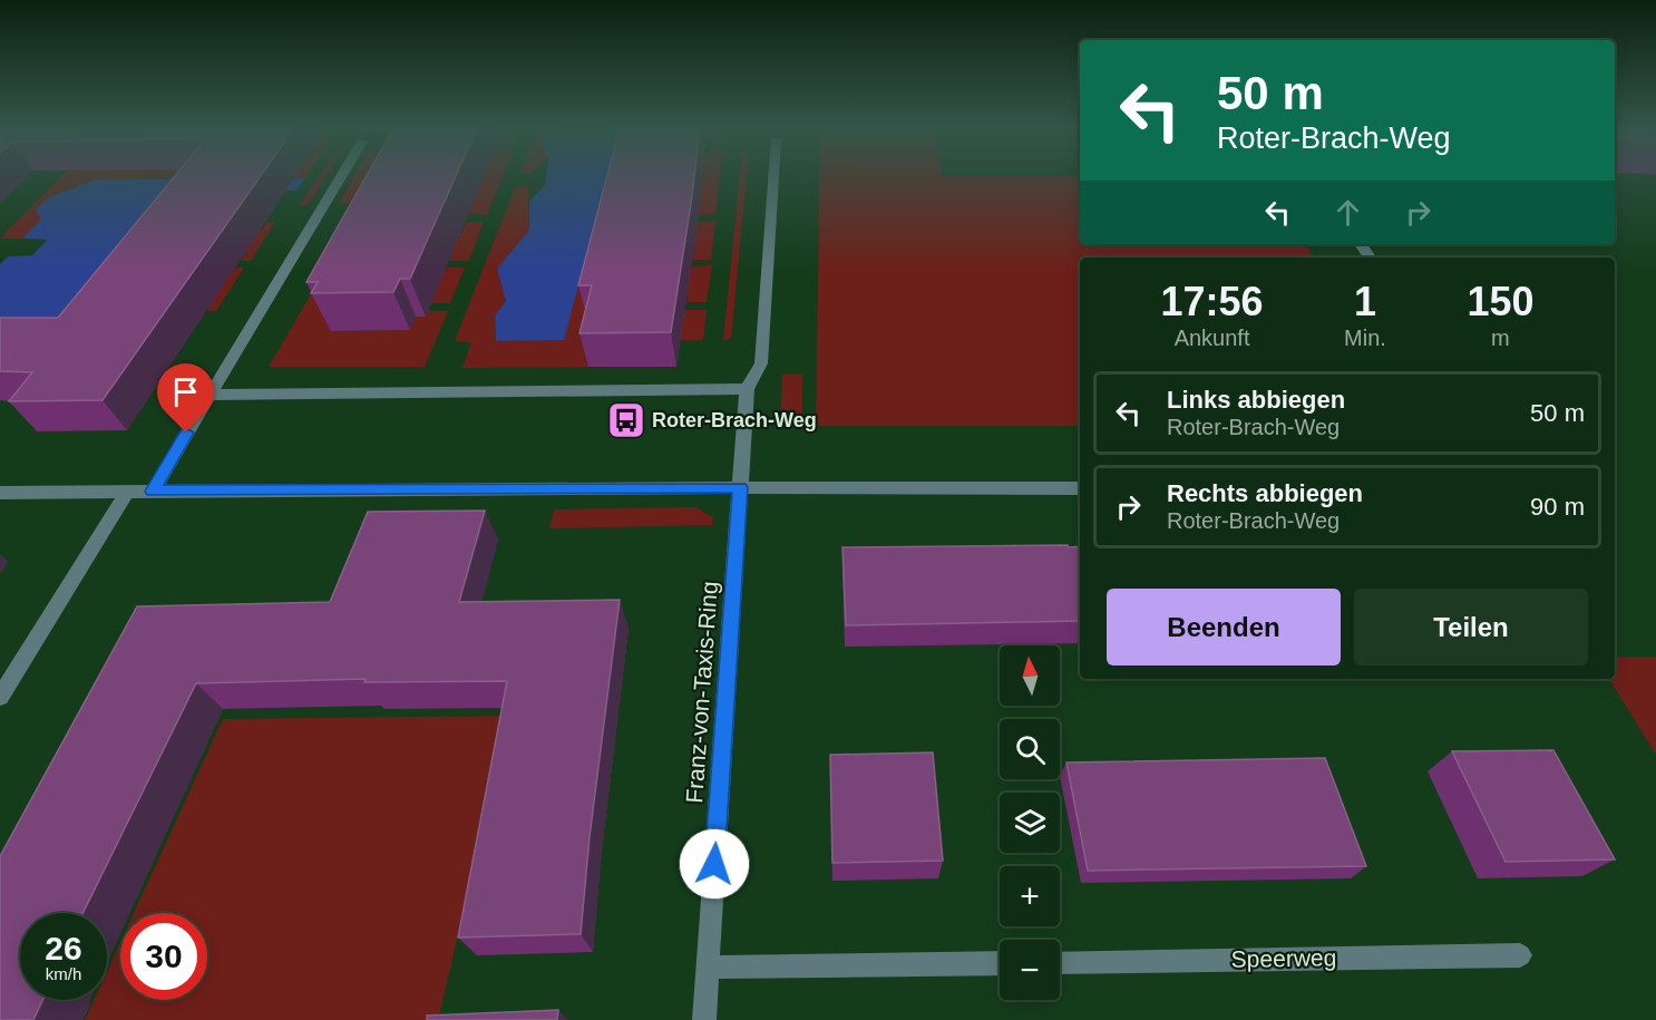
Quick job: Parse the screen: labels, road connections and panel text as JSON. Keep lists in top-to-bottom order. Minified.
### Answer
{"streets":{"street":["Franz-von-Taxis-Ring","Speerweg"]},"places":{"bus stop":["Roter-Brach-Weg"]},"north":"top","page":{"turn":["50 m","Roter-Brach-Weg"],"eta":["17:56","Ankunft","1","Min.","150","m"],"list":[{"name":"Links abbiegen","note":"Roter-Brach-Weg","value":"50 m"},{"name":"Rechts abbiegen","note":"Roter-Brach-Weg","value":"90 m"}],"buttons":["Beenden","Teilen"],"map_buttons":["+","−"],"speed":"26 km/h","limit":"30"}}
